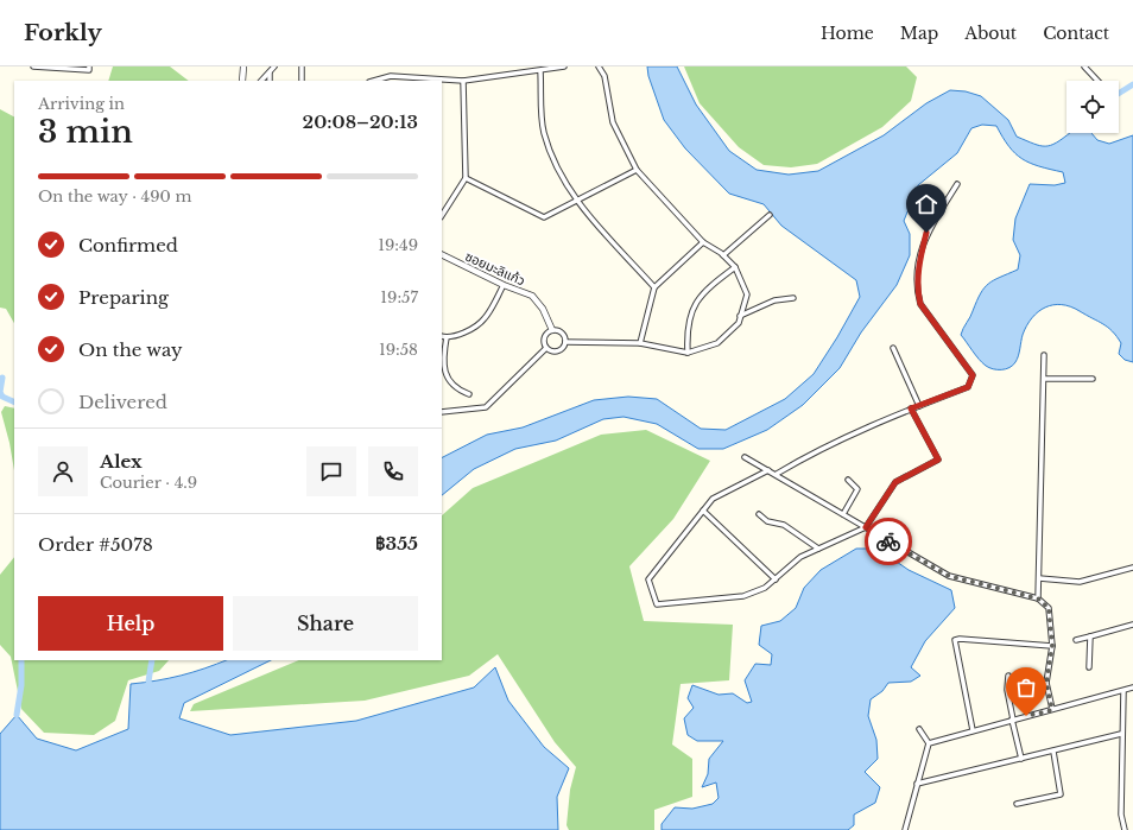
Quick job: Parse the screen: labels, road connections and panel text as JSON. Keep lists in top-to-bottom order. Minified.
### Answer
{"streets":{"street":["ซอยมะลิแก้ว"]},"page":{"header":"Forkly","nav":["Home","Map","About","Contact"],"heading":["3 min","Arriving in","20:08–20:13"],"panel":["Alex","Courier · 4.9","Order #5078","฿355"],"bar":"On the way · 490 m","list":[["Confirmed","19:49"],["Preparing","19:57"],["On the way","19:58"],"Delivered"],"buttons":["Help","Share"]}}
